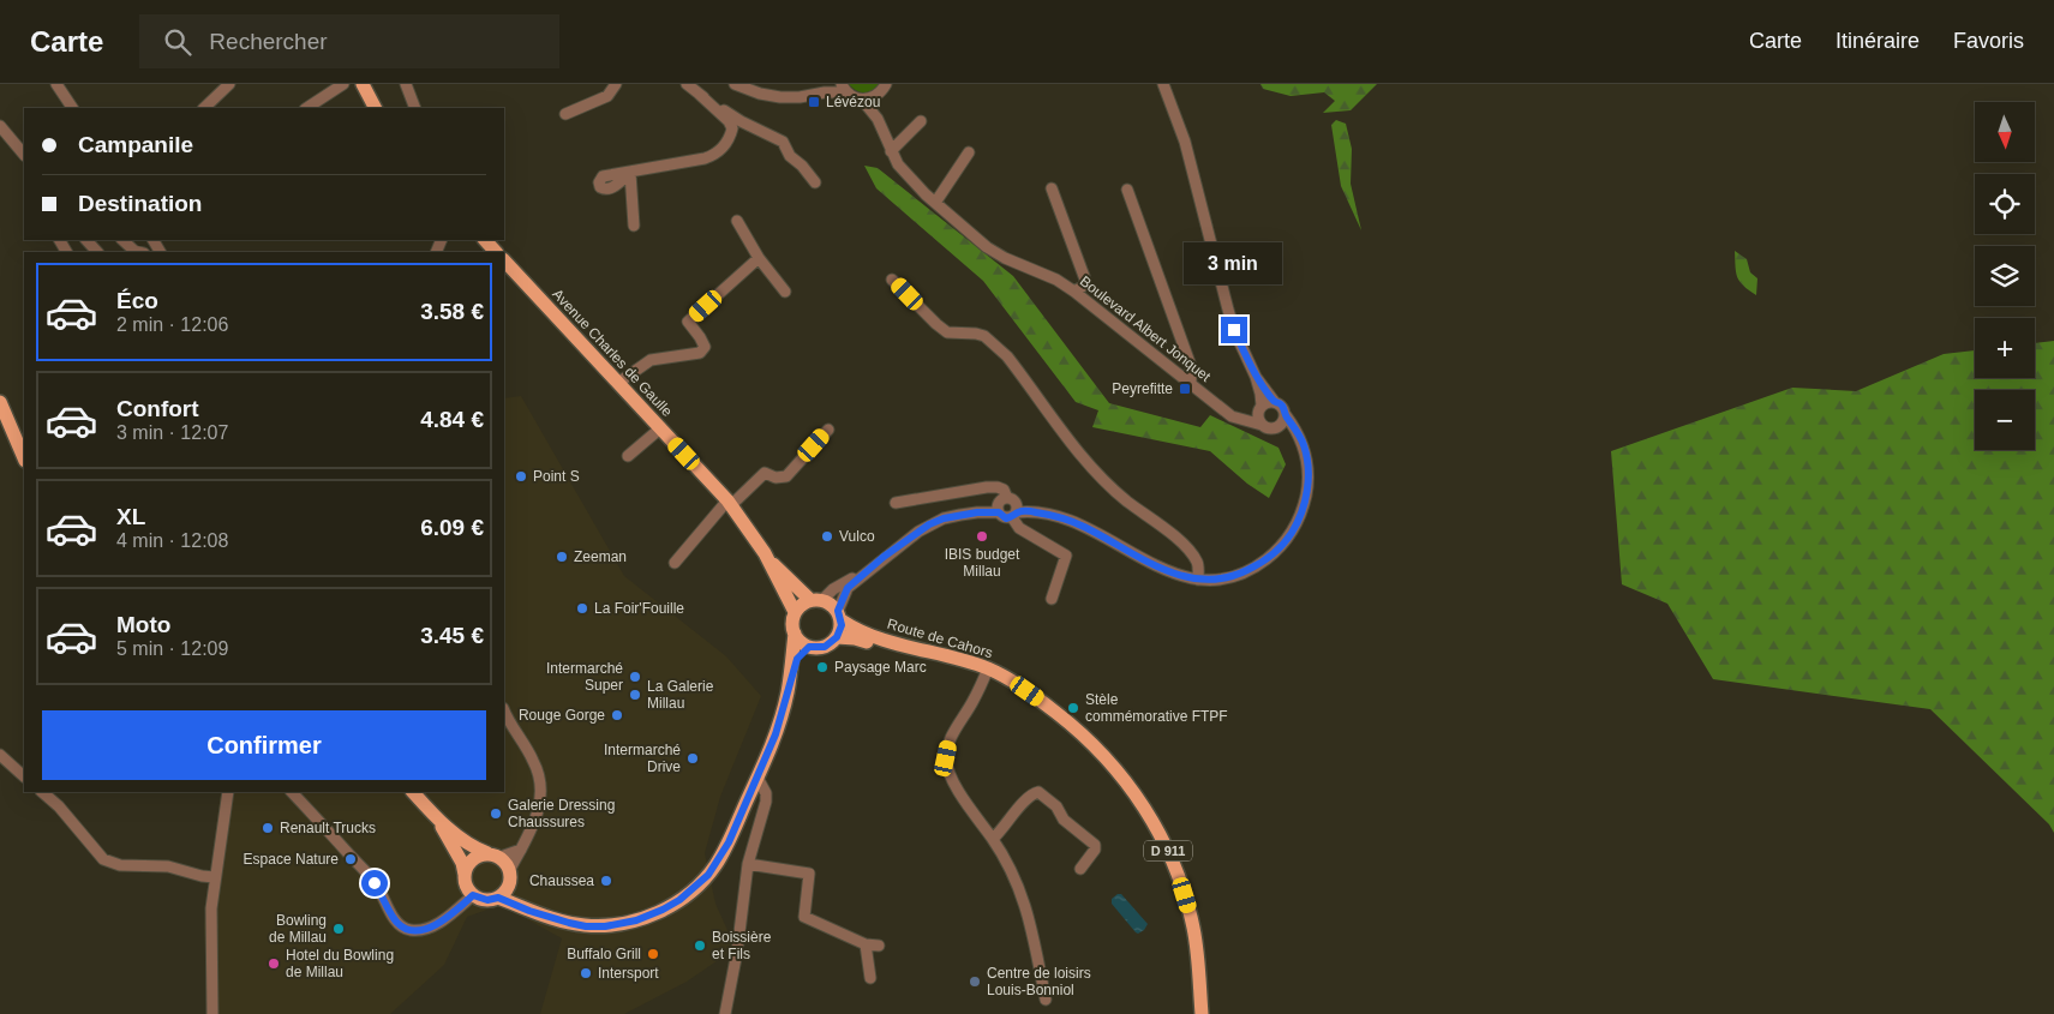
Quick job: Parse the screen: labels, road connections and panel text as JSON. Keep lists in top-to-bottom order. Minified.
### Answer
{"streets":{"main road":["Avenue Charles de Gaulle","Route de Cahors","D 911"],"street":["Boulevard Albert Jonquet"]},"places":{"transit":["Lévézou","Peyrefitte"],"other":["Point S","Vulco","IBIS budget Millau","Zeeman","La Foir'Fouille","Paysage Marc","Intermarché Super","La Galerie Millau","Stèle commémorative FTPF","Rouge Gorge","Intermarché Drive","Galerie Dressing Chaussures","Renault Trucks","Espace Nature","Chaussea","Bowling de Millau","Boissière et Fils","Buffalo Grill","Hotel du Bowling de Millau","Intersport","Centre de loisirs Louis-Bonniol"]},"north":"bottom","page":{"header":"Carte","search":"Rechercher","nav":["Carte","Itinéraire","Favoris"],"map_buttons":["+","−"],"banner":["Campanile","Destination"],"bubble":"3 min","list":[{"name":"Éco","note":"2 min · 12:06","value":"3.58 €"},{"name":"Confort","note":"3 min · 12:07","value":"4.84 €"},{"name":"XL","note":"4 min · 12:08","value":"6.09 €"},{"name":"Moto","note":"5 min · 12:09","value":"3.45 €"}],"buttons":"Confirmer"}}
